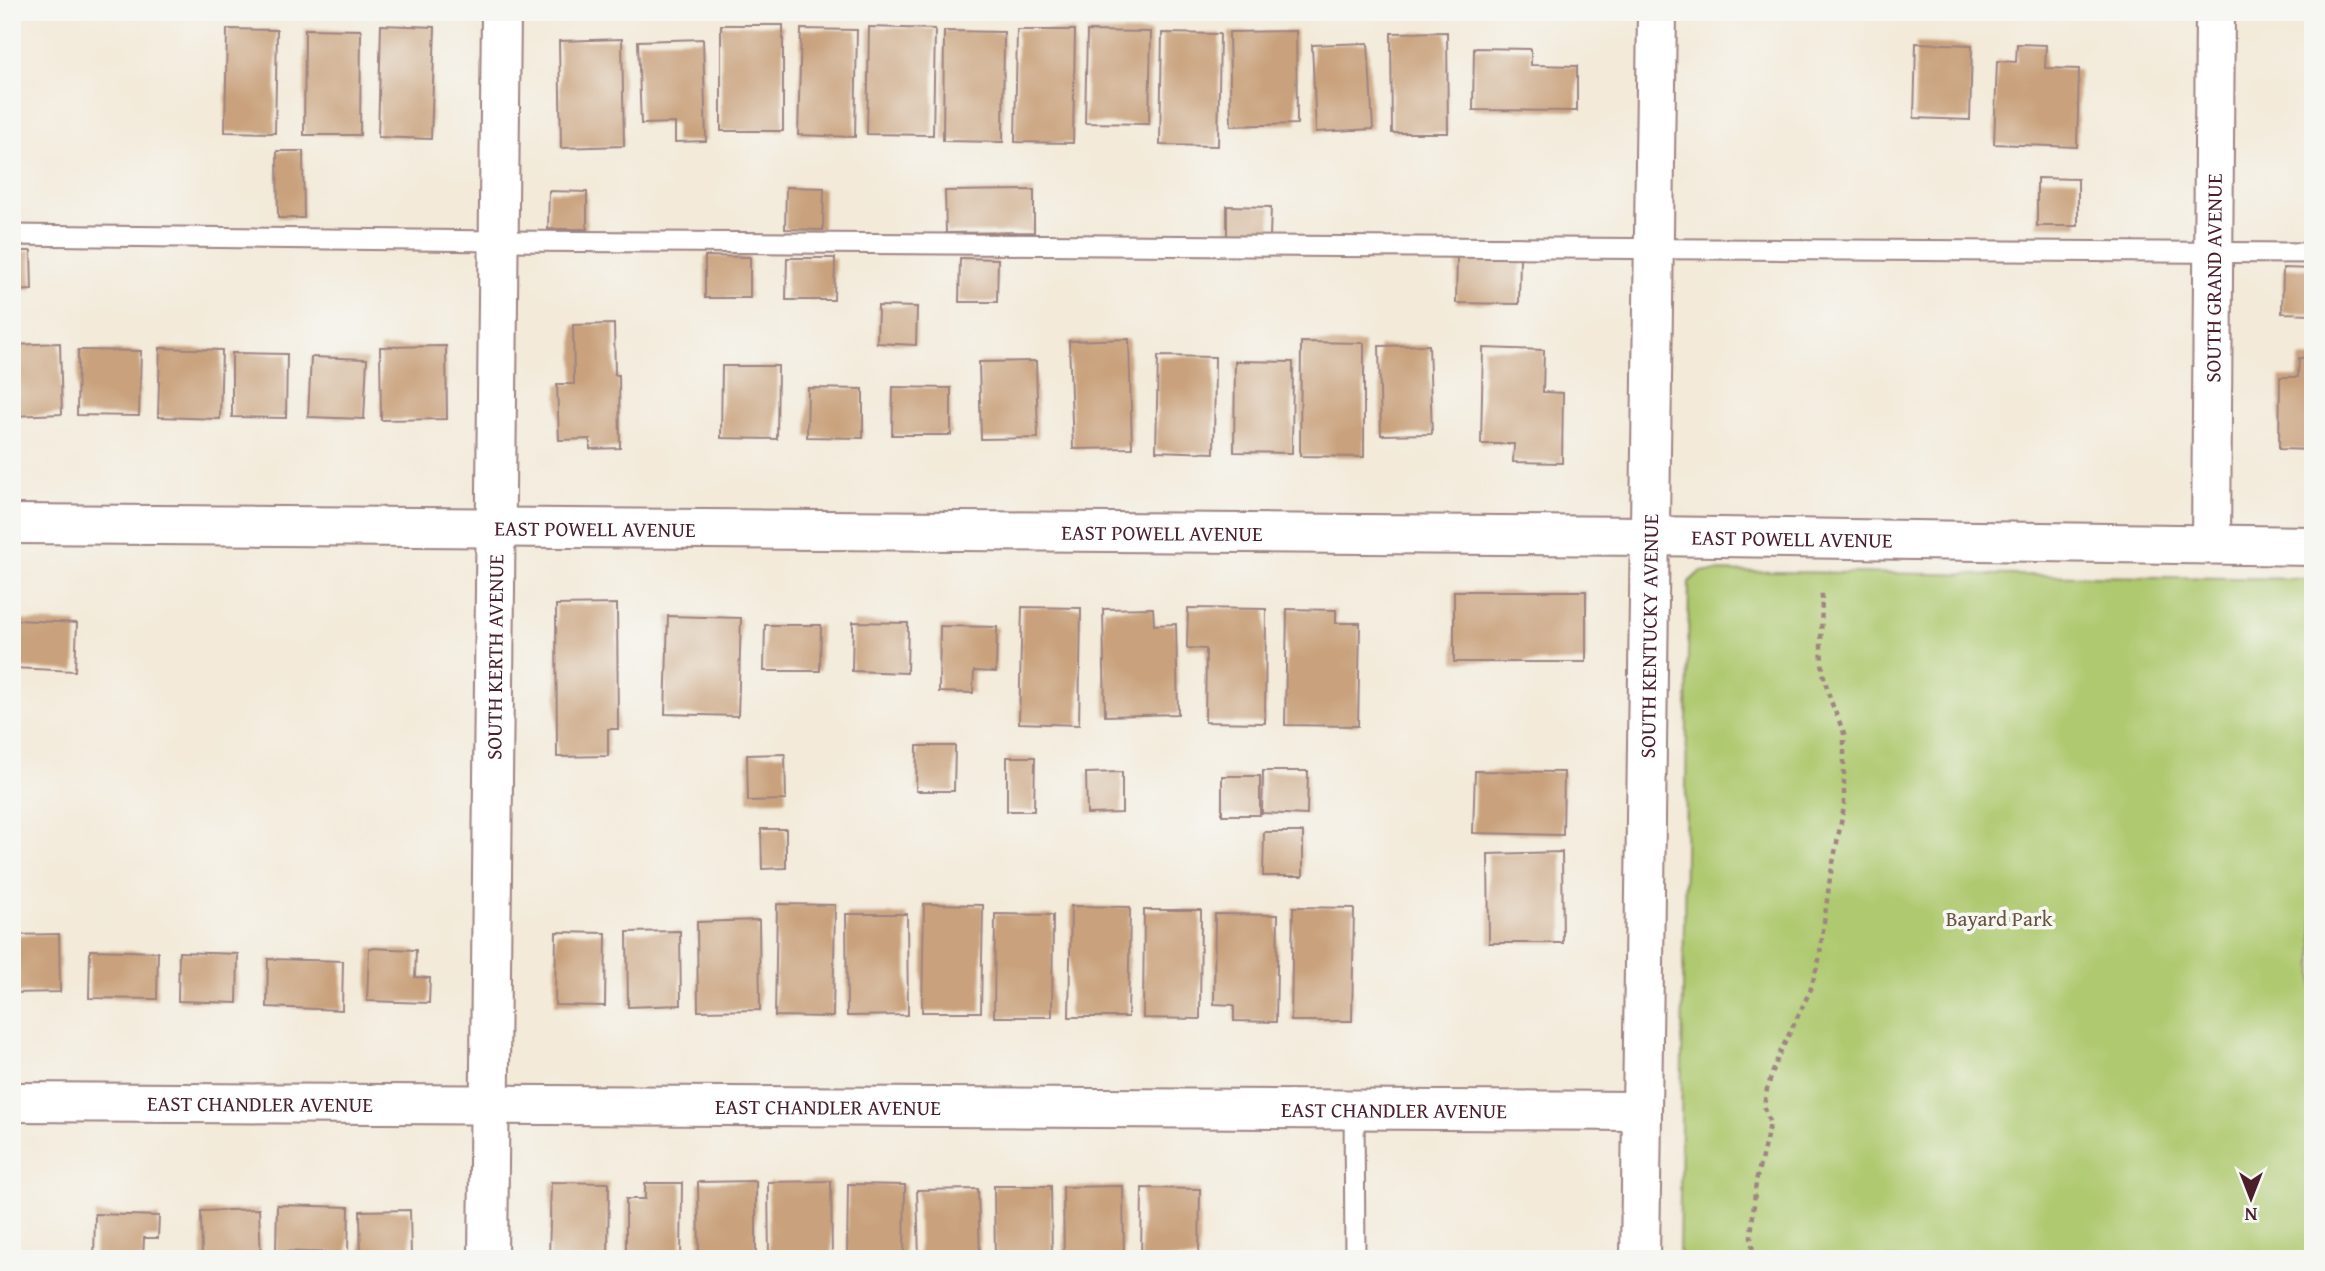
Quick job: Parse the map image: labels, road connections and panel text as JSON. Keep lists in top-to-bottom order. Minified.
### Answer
{"streets":{"street":["SOUTH GRAND AVENUE","EAST POWELL AVENUE","SOUTH KENTUCKY AVENUE","SOUTH KERTH AVENUE","EAST CHANDLER AVENUE"]},"crossings":[["SOUTH GRAND AVENUE","EAST POWELL AVENUE"],["EAST POWELL AVENUE","SOUTH KENTUCKY AVENUE"],["EAST POWELL AVENUE","SOUTH KERTH AVENUE"],["SOUTH KENTUCKY AVENUE","EAST CHANDLER AVENUE"],["SOUTH KERTH AVENUE","EAST CHANDLER AVENUE"]],"parks":["Bayard Park"],"north":"bottom"}
